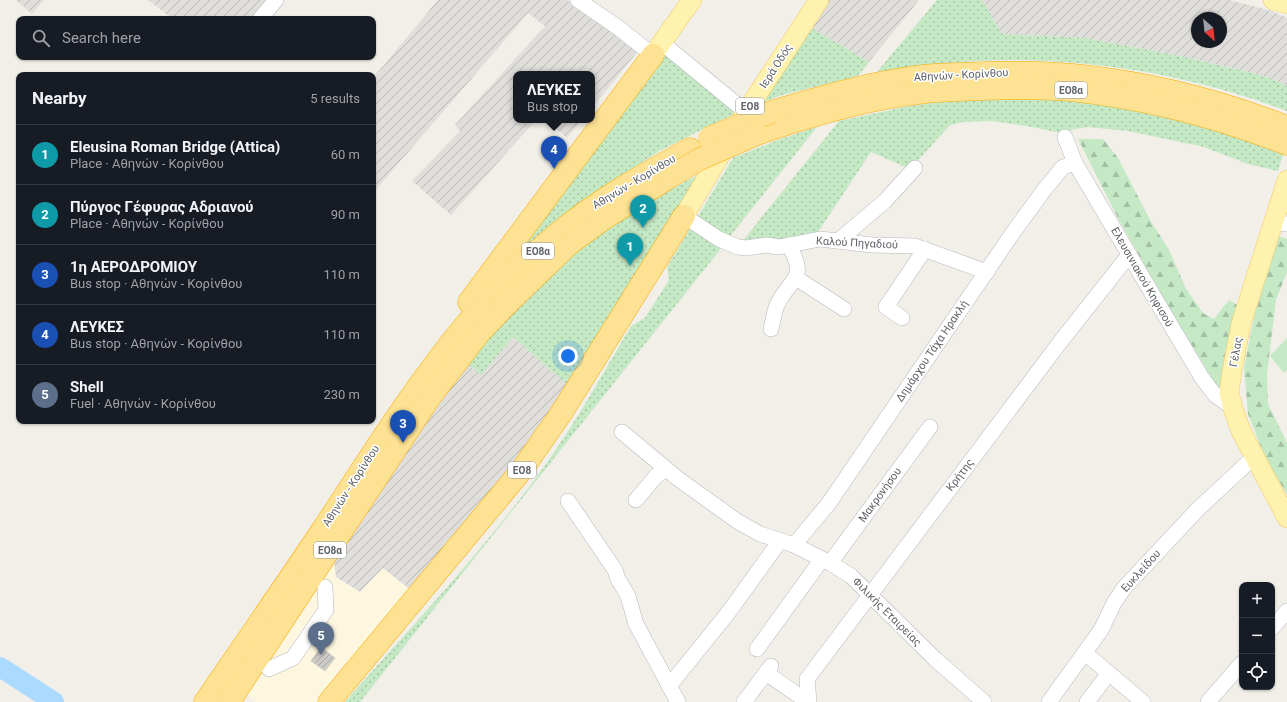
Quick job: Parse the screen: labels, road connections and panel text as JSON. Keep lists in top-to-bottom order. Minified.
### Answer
{"streets":{"highway":["Αθηνών - Κορίνθου","ΕΟ8α","ΕΟ8"],"main road":["Ιερά Οδός","Γέλας"],"street":["Καλού Πηγαδιού","Ελευσινιακού Κηφισού","Δημάρχου Τάχα Ηρακλή","Κρήτης","Μακρονήσου","Ευκλείδου","Φιλικής Εταιρείας"]},"crossings":[["Ιερά Οδός","ΕΟ8"],["Ιερά Οδός","Καλού Πηγαδιού"],["ΕΟ8","Καλού Πηγαδιού"],["Καλού Πηγαδιού","Δημάρχου Τάχα Ηρακλή"],["Ελευσινιακού Κηφισού","Δημάρχου Τάχα Ηρακλή"],["Ελευσινιακού Κηφισού","Γέλας"],["Ελευσινιακού Κηφισού","Κρήτης"],["Δημάρχου Τάχα Ηρακλή","Φιλικής Εταιρείας"],["Γέλας","Ευκλείδου"],["Κρήτης","Φιλικής Εταιρείας"],["Μακρονήσου","Φιλικής Εταιρείας"]],"north":"bottom right","page":{"search":"Search here","popup":["ΛΕΥΚΕΣ","Bus stop"],"heading":["Nearby","5 results"],"list":[{"mark":"1","name":"Eleusina Roman Bridge (Attica)","note":"Place · Αθηνών - Κορίνθου","value":"60 m"},{"mark":"2","name":"Πύργος Γέφυρας Αδριανού","note":"Place · Αθηνών - Κορίνθου","value":"90 m"},{"mark":"3","name":"1η ΑΕΡΟΔΡΟΜΙΟΥ","note":"Bus stop · Αθηνών - Κορίνθου","value":"110 m"},{"mark":"4","name":"ΛΕΥΚΕΣ","note":"Bus stop · Αθηνών - Κορίνθου","value":"110 m"},{"mark":"5","name":"Shell","note":"Fuel · Αθηνών - Κορίνθου","value":"230 m"}],"pins":["4","2","1","3","5"],"map_buttons":["+","−"]}}
